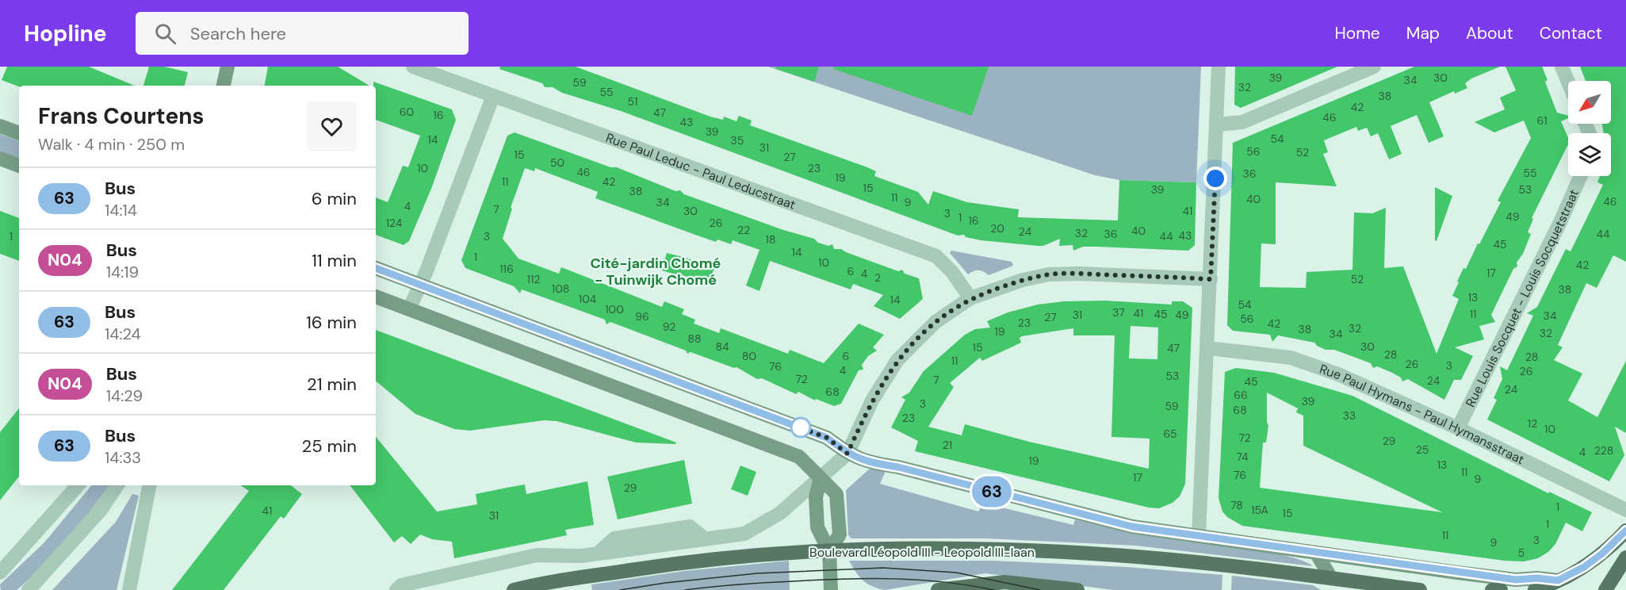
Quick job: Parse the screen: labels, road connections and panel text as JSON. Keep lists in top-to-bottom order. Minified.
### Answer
{"streets":{"main road":["Boulevard Léopold III - Leopold III-laan"],"street":["Rue Paul Leduc - Paul Leducstraat","Rue Louis Socquet - Louis Socquetstraat","Rue Paul Hymans - Paul Hymansstraat"]},"crossings":[["Rue Louis Socquet - Louis Socquetstraat","Rue Paul Hymans - Paul Hymansstraat"]],"districts":["Cité-jardin Chomé - Tuinwijk Chomé"],"lines":["bus line 63"],"house_numbers":["39","30","34","59","32","55","38","51","42","60","47","16","46","61","43","39","54","14","35","31","56","52","15","27","50","10","23","46","55","36","19","11","42","15","39","53","38","11","40","46","34","9","4","7","30","41","3","49","1","16","124","26","20","22","40","24","32","36","44","43","1","3","44","18","45","14","1","10","42","116","6","17","4","2","112","52","108","38","13","104","14","54","100","37","41","45","11","31","49","34","96","27","56","23","42","92","32","38","19","32","34","88","84","30","15","47","28","80","6","28","11","26","3","76","4","26","53","72","7","24","45","24","68","66","39","3","59","68","33","23","12","10","65","72","29","21","25","228","4","74","19","13","11","76","17","9","29","78","1","15A","41","15","31","1","11","3","9","5"],"north":"bottom left","page":{"header":"Hopline","search":"Search here","nav":["Home","Map","About","Contact"],"on_map":"63","heading":["Frans Courtens","Walk · 4 min · 250 m"],"list":[{"mark":"63","name":"Bus","note":"14:14","value":"6 min"},{"mark":"N04","name":"Bus","note":"14:19","value":"11 min"},{"mark":"63","name":"Bus","note":"14:24","value":"16 min"},{"mark":"N04","name":"Bus","note":"14:29","value":"21 min"},{"mark":"63","name":"Bus","note":"14:33","value":"25 min"}]}}
